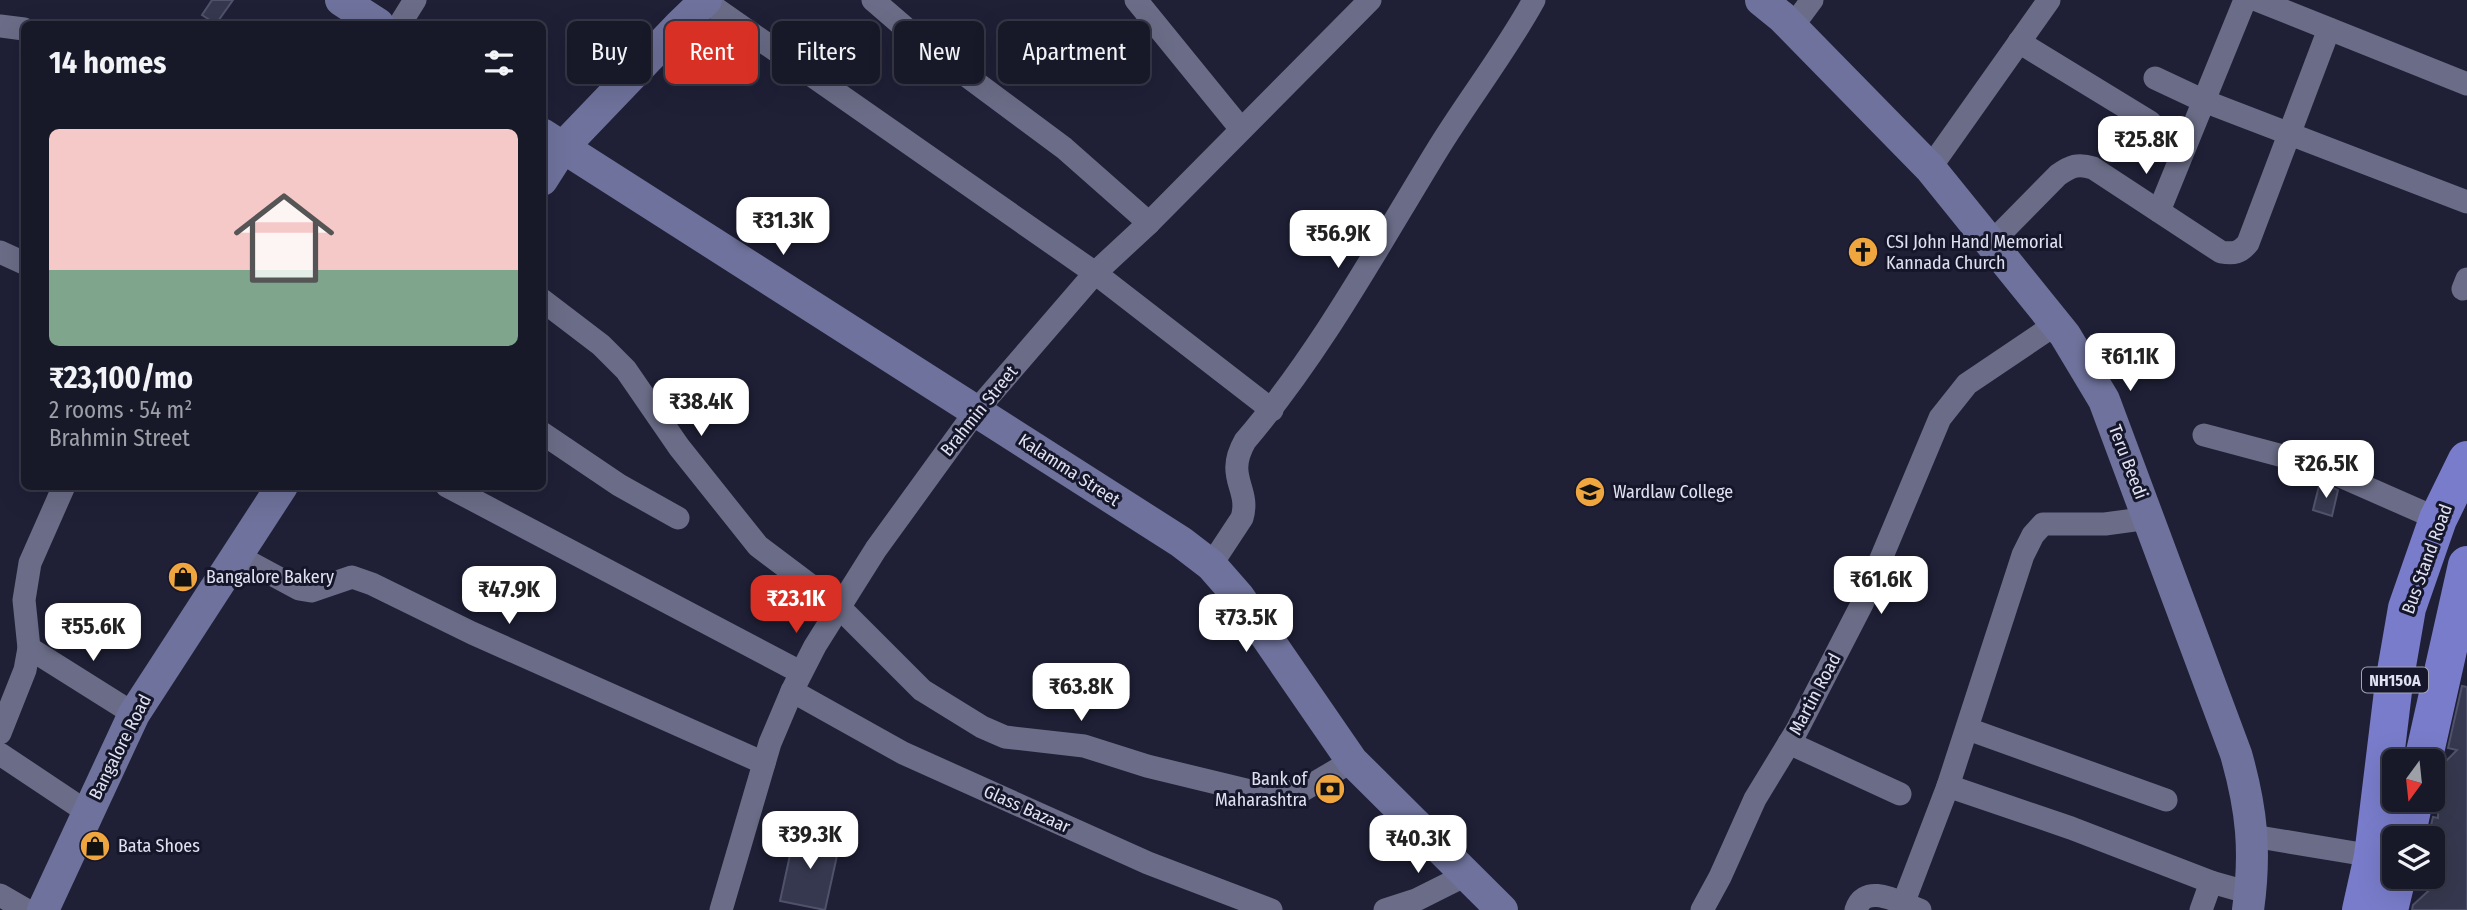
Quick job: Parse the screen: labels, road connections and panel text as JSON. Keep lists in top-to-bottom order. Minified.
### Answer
{"streets":{"highway":["Bus Stand Road","NH150A"],"street":["Brahmin Street","Teru Beedi","Kalamma Street","Martin Road","Bangalore Road","Glass Bazaar"]},"crossings":[["Brahmin Street","Kalamma Street"],["Brahmin Street","Glass Bazaar"],["Teru Beedi","Martin Road"]],"places":{"church":["CSI John Hand Memorial Kannada Church"],"school or university":["Wardlaw College"],"shop":["Bangalore Bakery","Bata Shoes"],"bank":["Bank of Maharashtra"]},"north":"bottom","page":{"chip":["Buy","Rent","Filters","New","Apartment"],"heading":"14 homes","list":[{"name":"₹23,100/mo","note":"2 rooms · 54 m² · Brahmin Street"}],"price":["₹25.8K","₹31.3K","₹56.9K","₹61.1K","₹38.4K","₹26.5K","₹61.6K","₹47.9K","₹23.1K","₹73.5K","₹55.6K","₹63.8K","₹39.3K","₹40.3K"]}}
